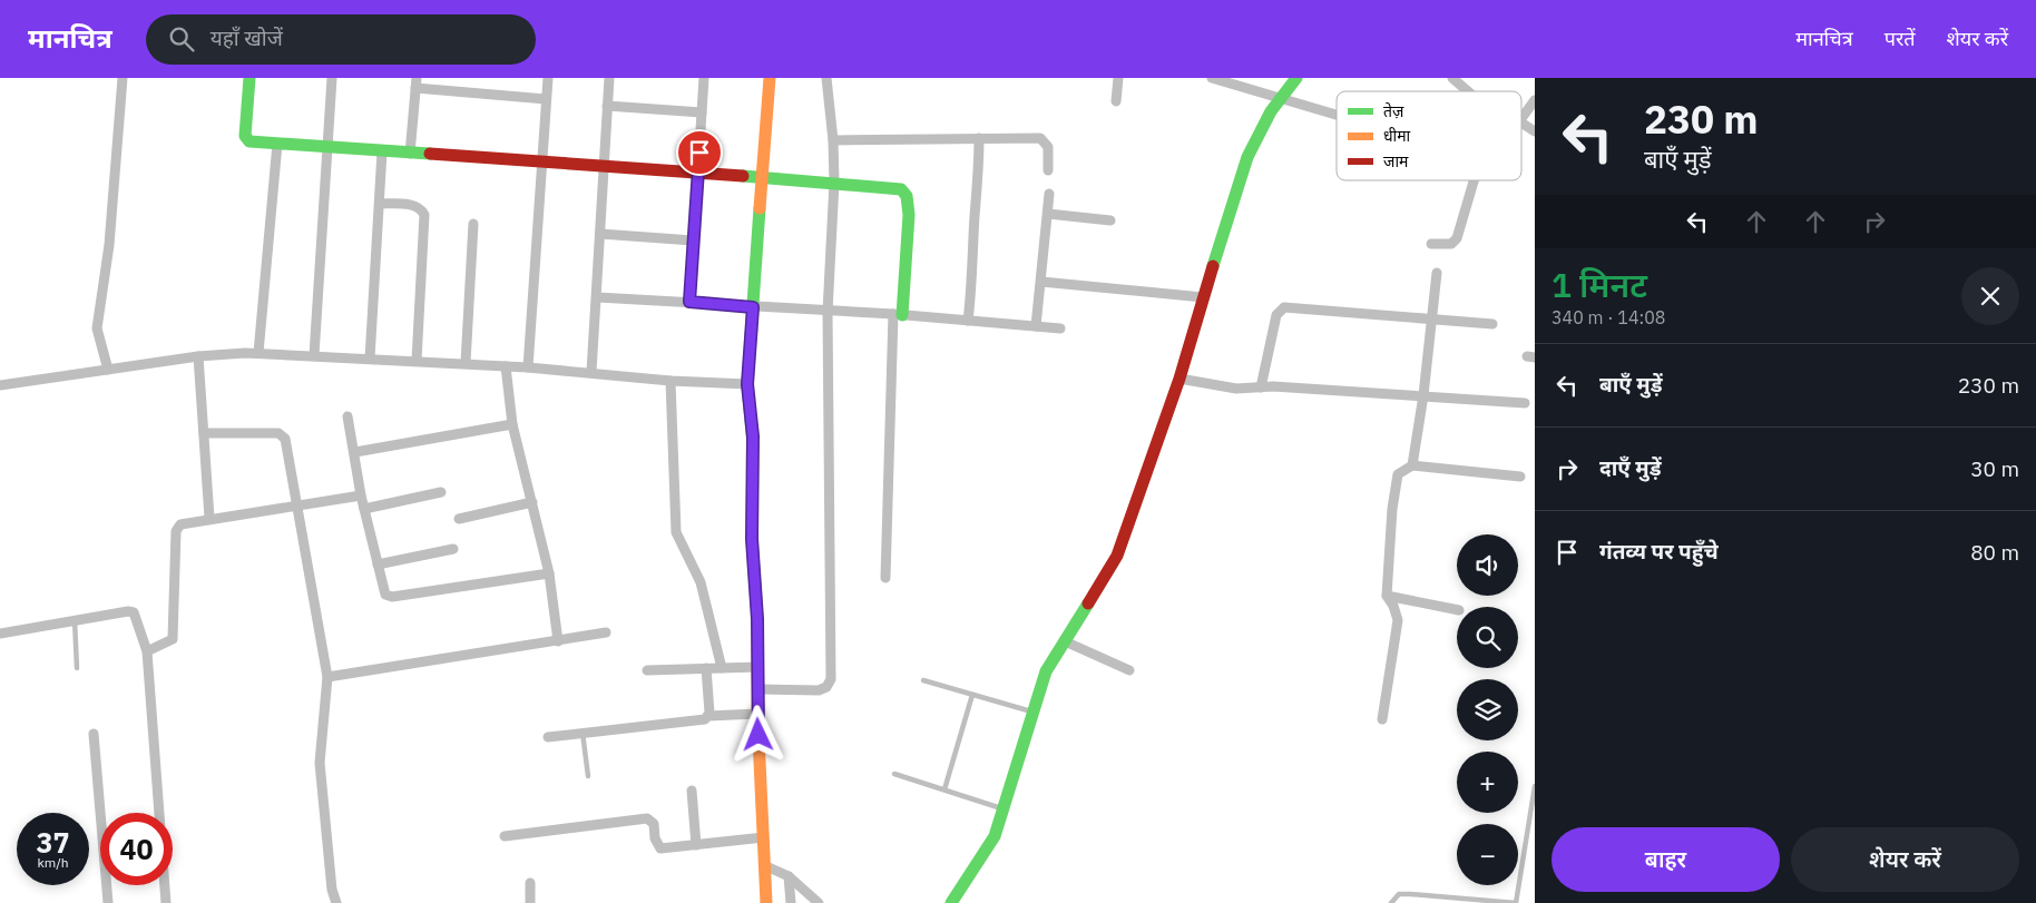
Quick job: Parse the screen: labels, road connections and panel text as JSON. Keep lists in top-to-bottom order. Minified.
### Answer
{"legend":["तेज़","धीमा","जाम"],"page":{"header":"मानचित्र","search":"यहाँ खोजें","nav":["मानचित्र","परतें","शेयर करें"],"turn":["230 m","बाएँ मुड़ें"],"heading":["1 मिनट","340 m · 14:08"],"list":[{"name":"बाएँ मुड़ें","value":"230 m"},{"name":"दाएँ मुड़ें","value":"30 m"},{"name":"गंतव्य पर पहुँचे","value":"80 m"}],"map_buttons":["+","−"],"speed":"37 km/h","limit":"40","buttons":["बाहर","शेयर करें"]}}
